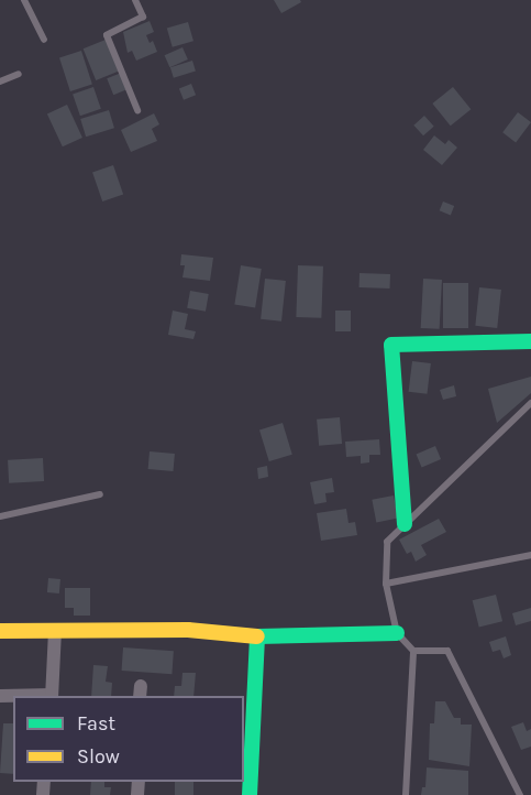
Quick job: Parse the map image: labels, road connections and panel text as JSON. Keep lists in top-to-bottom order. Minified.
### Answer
{"legend":["Fast","Slow"]}
